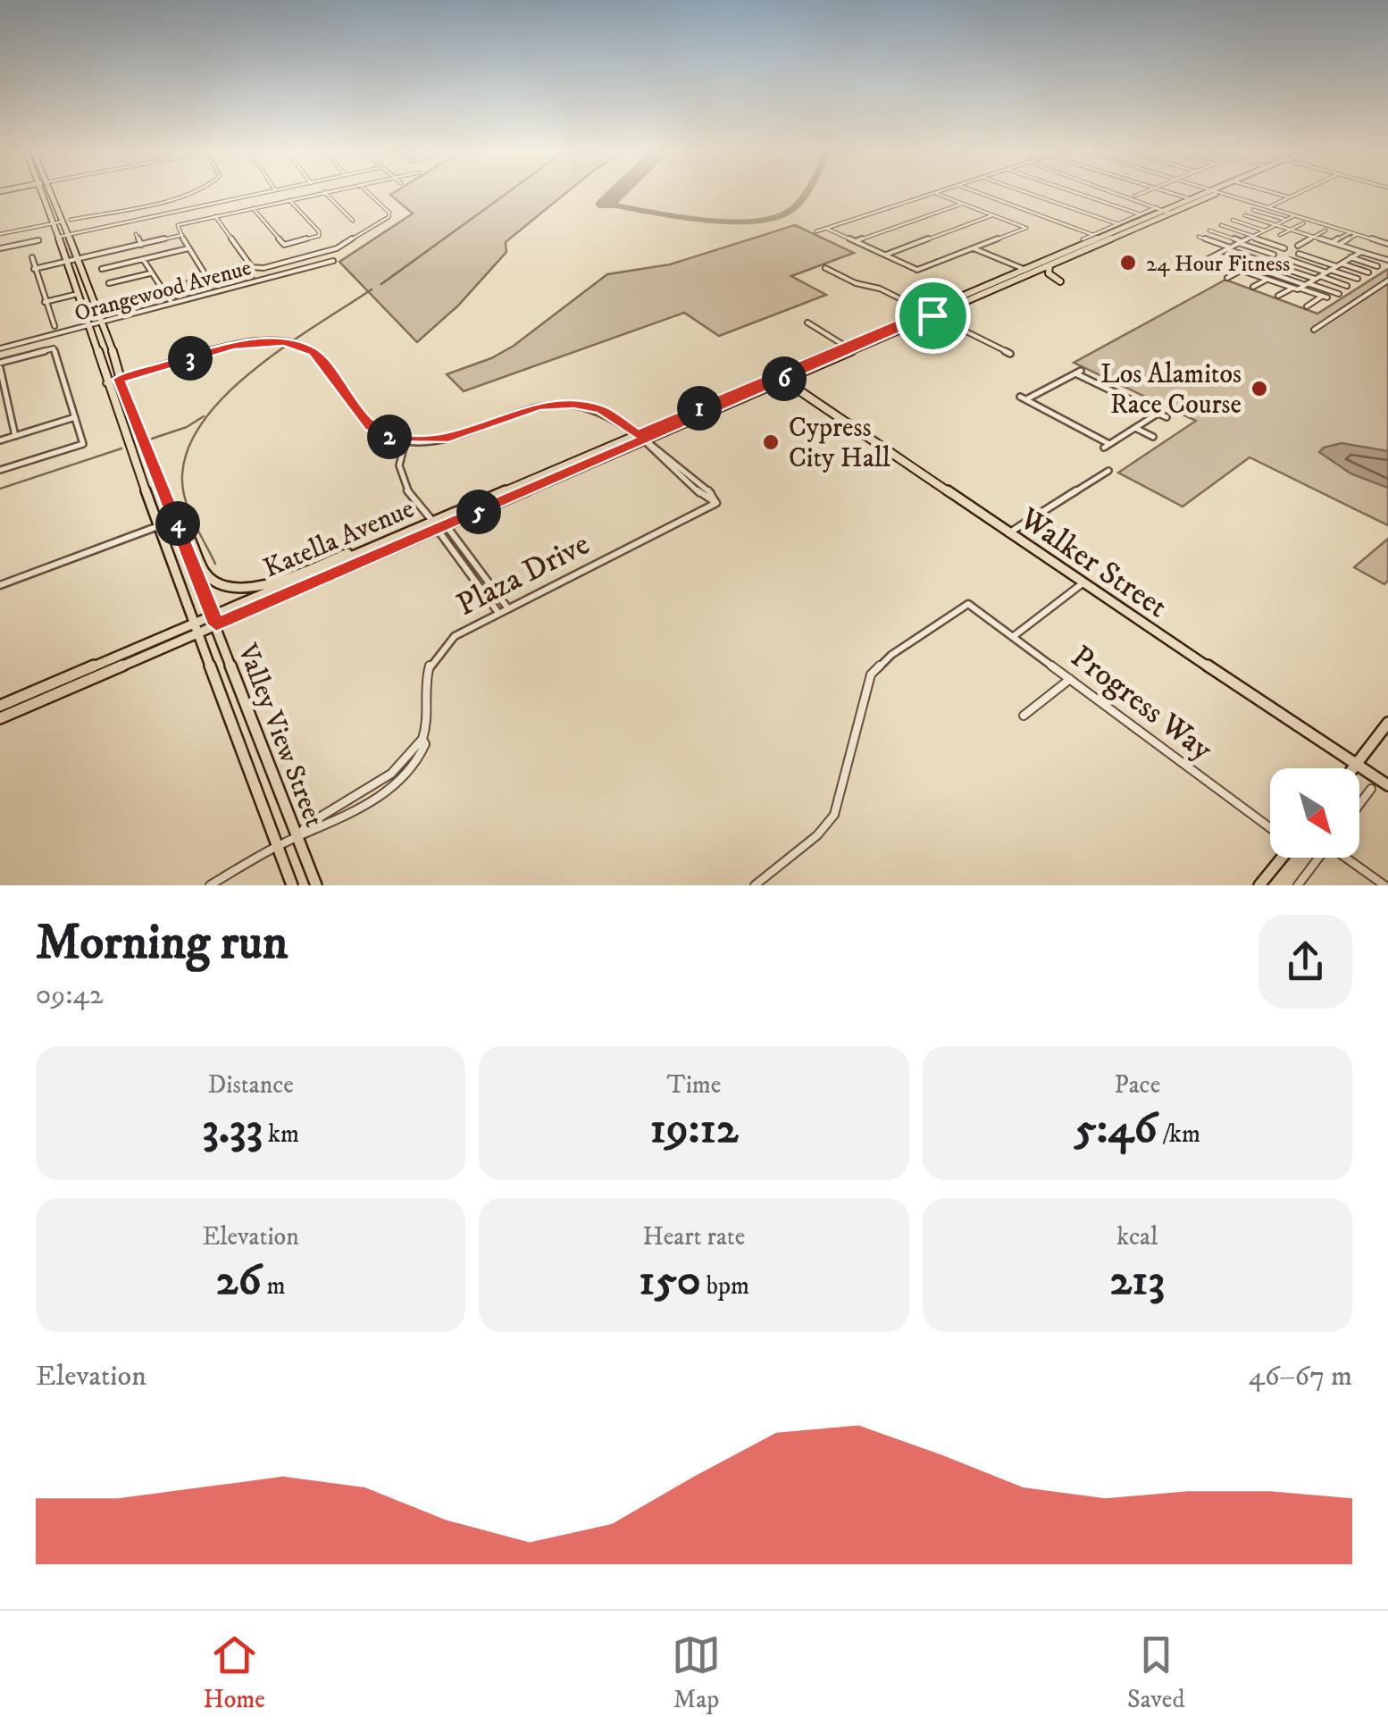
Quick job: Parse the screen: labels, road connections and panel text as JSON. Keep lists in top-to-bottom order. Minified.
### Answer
{"streets":{"main road":["Katella Avenue","Walker Street","Valley View Street"],"street":["Orangewood Avenue","Plaza Drive","Progress Way"]},"crossings":[["Orangewood Avenue","Valley View Street"],["Katella Avenue","Walker Street"],["Katella Avenue","Plaza Drive"],["Katella Avenue","Valley View Street"],["Plaza Drive","Valley View Street"]],"places":["24 Hour Fitness","Los Alamitos Race Course","Cypress City Hall"],"north":"bottom right","page":{"pins":["3","6","1","2","5","4"],"heading":["Morning run","09:42"],"stats":[["Distance","3.33 km"],["Time","19:12"],["Pace","5:46 /km"],["Elevation","26 m"],["Heart rate","150 bpm"],["kcal","213"]],"chart":["Elevation","46–67 m"],"tabs":["Home","Map","Saved"]}}
